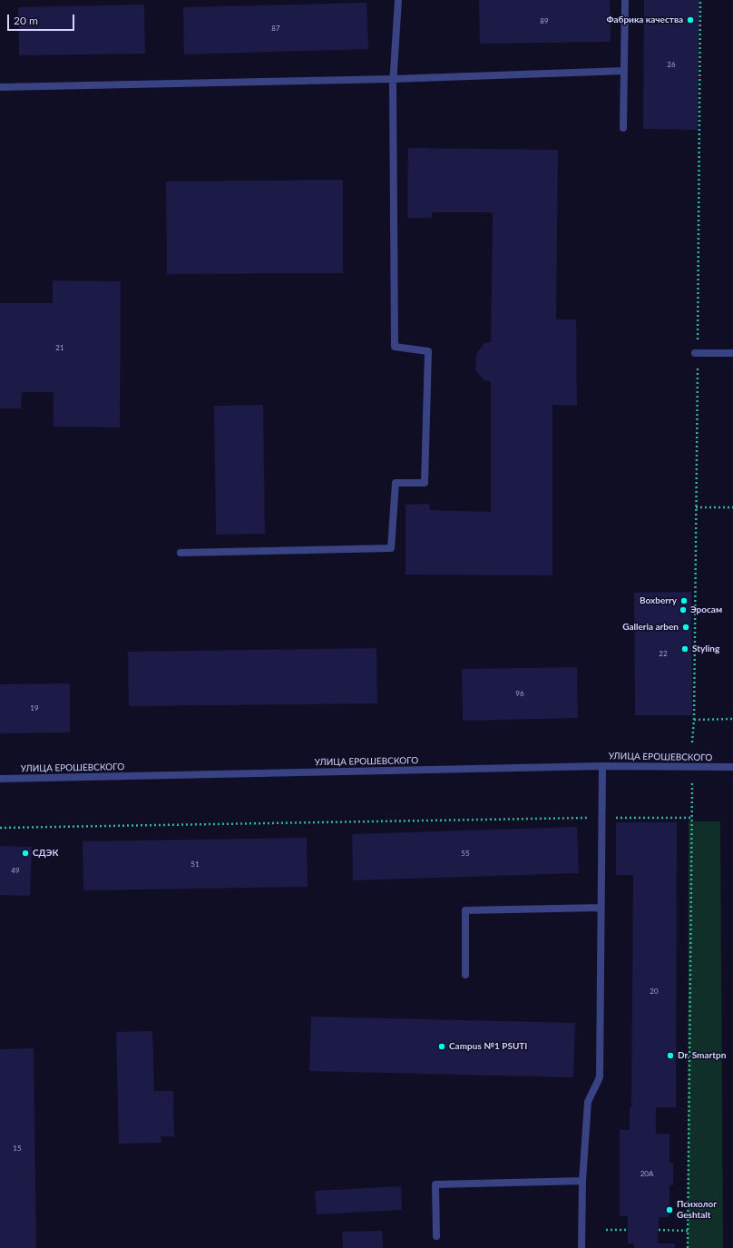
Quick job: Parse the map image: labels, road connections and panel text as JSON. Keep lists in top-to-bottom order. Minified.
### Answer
{"streets":{"street":["УЛИЦА ЕРОШЕВСКОГО"]},"places":["Фабрика качества","Boxberry","Эросам","Galleria arben","Styling","СДЭК","Campus №1 PSUTI","Dr. Smartpn","Психолог Geshtalt"],"house_numbers":["89","87","26","21","22","96","19","55","51","49","20","15","20А"],"scale_bar":"20 m"}
